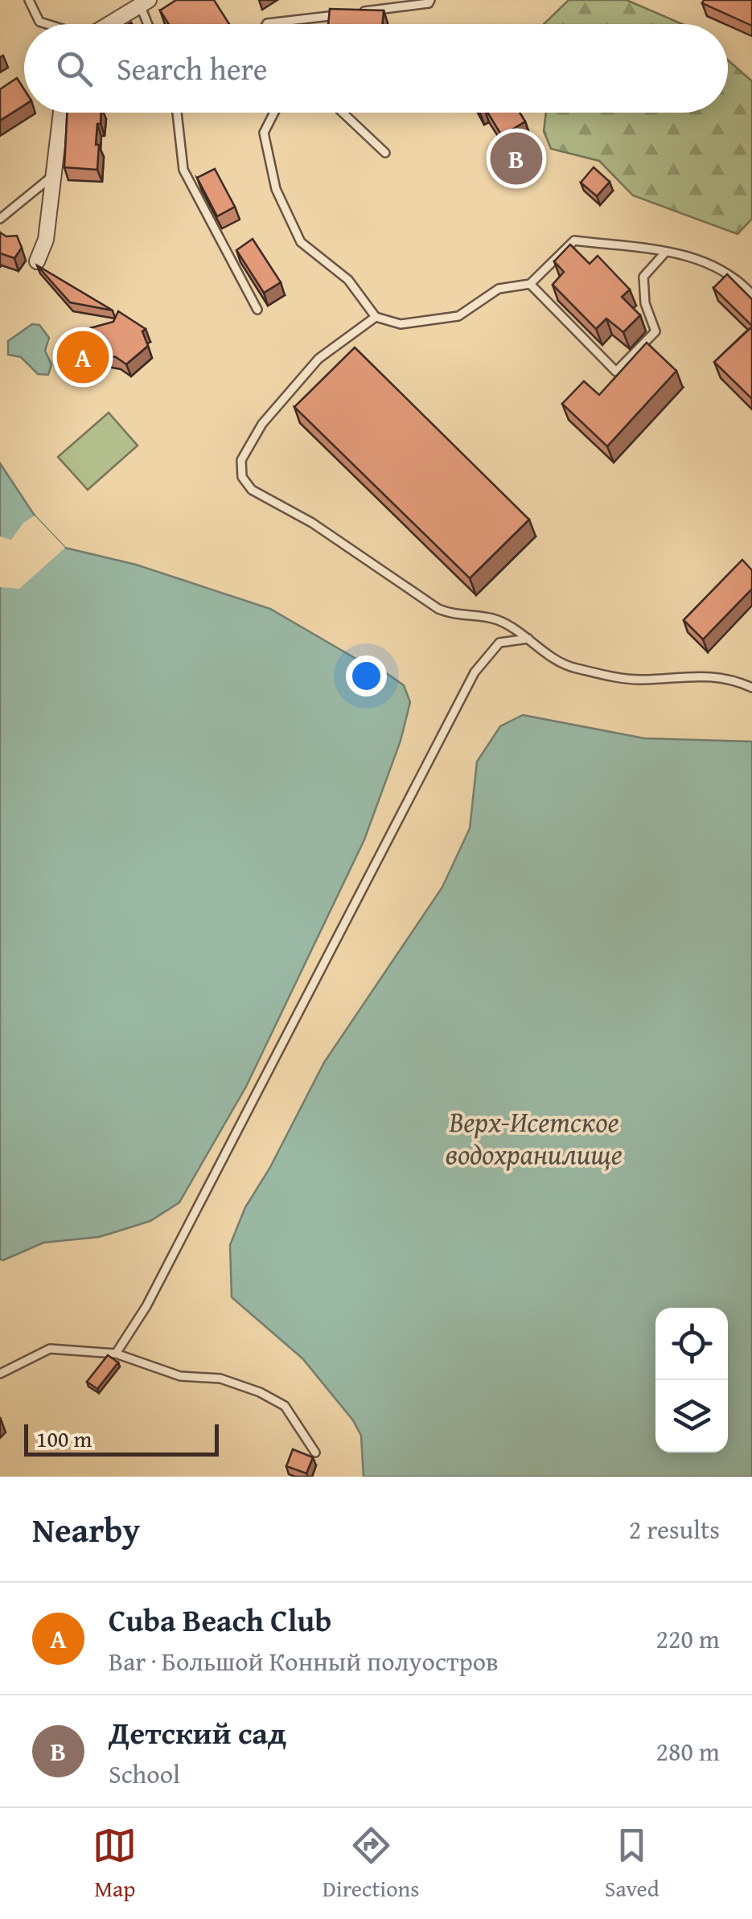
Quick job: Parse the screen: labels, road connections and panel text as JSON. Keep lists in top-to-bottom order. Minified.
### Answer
{"water":["Верх-Исетское водохранилище"],"scale_bar":"100 m","page":{"search":"Search here","pins":["B","A"],"scale":"100 m","heading":["Nearby","2 results"],"list":[{"mark":"A","name":"Cuba Beach Club","note":"Bar · Большой Конный полуостров","value":"220 m"},{"mark":"B","name":"Детский сад","note":"School","value":"280 m"}],"nav":["Map","Directions","Saved"]}}
